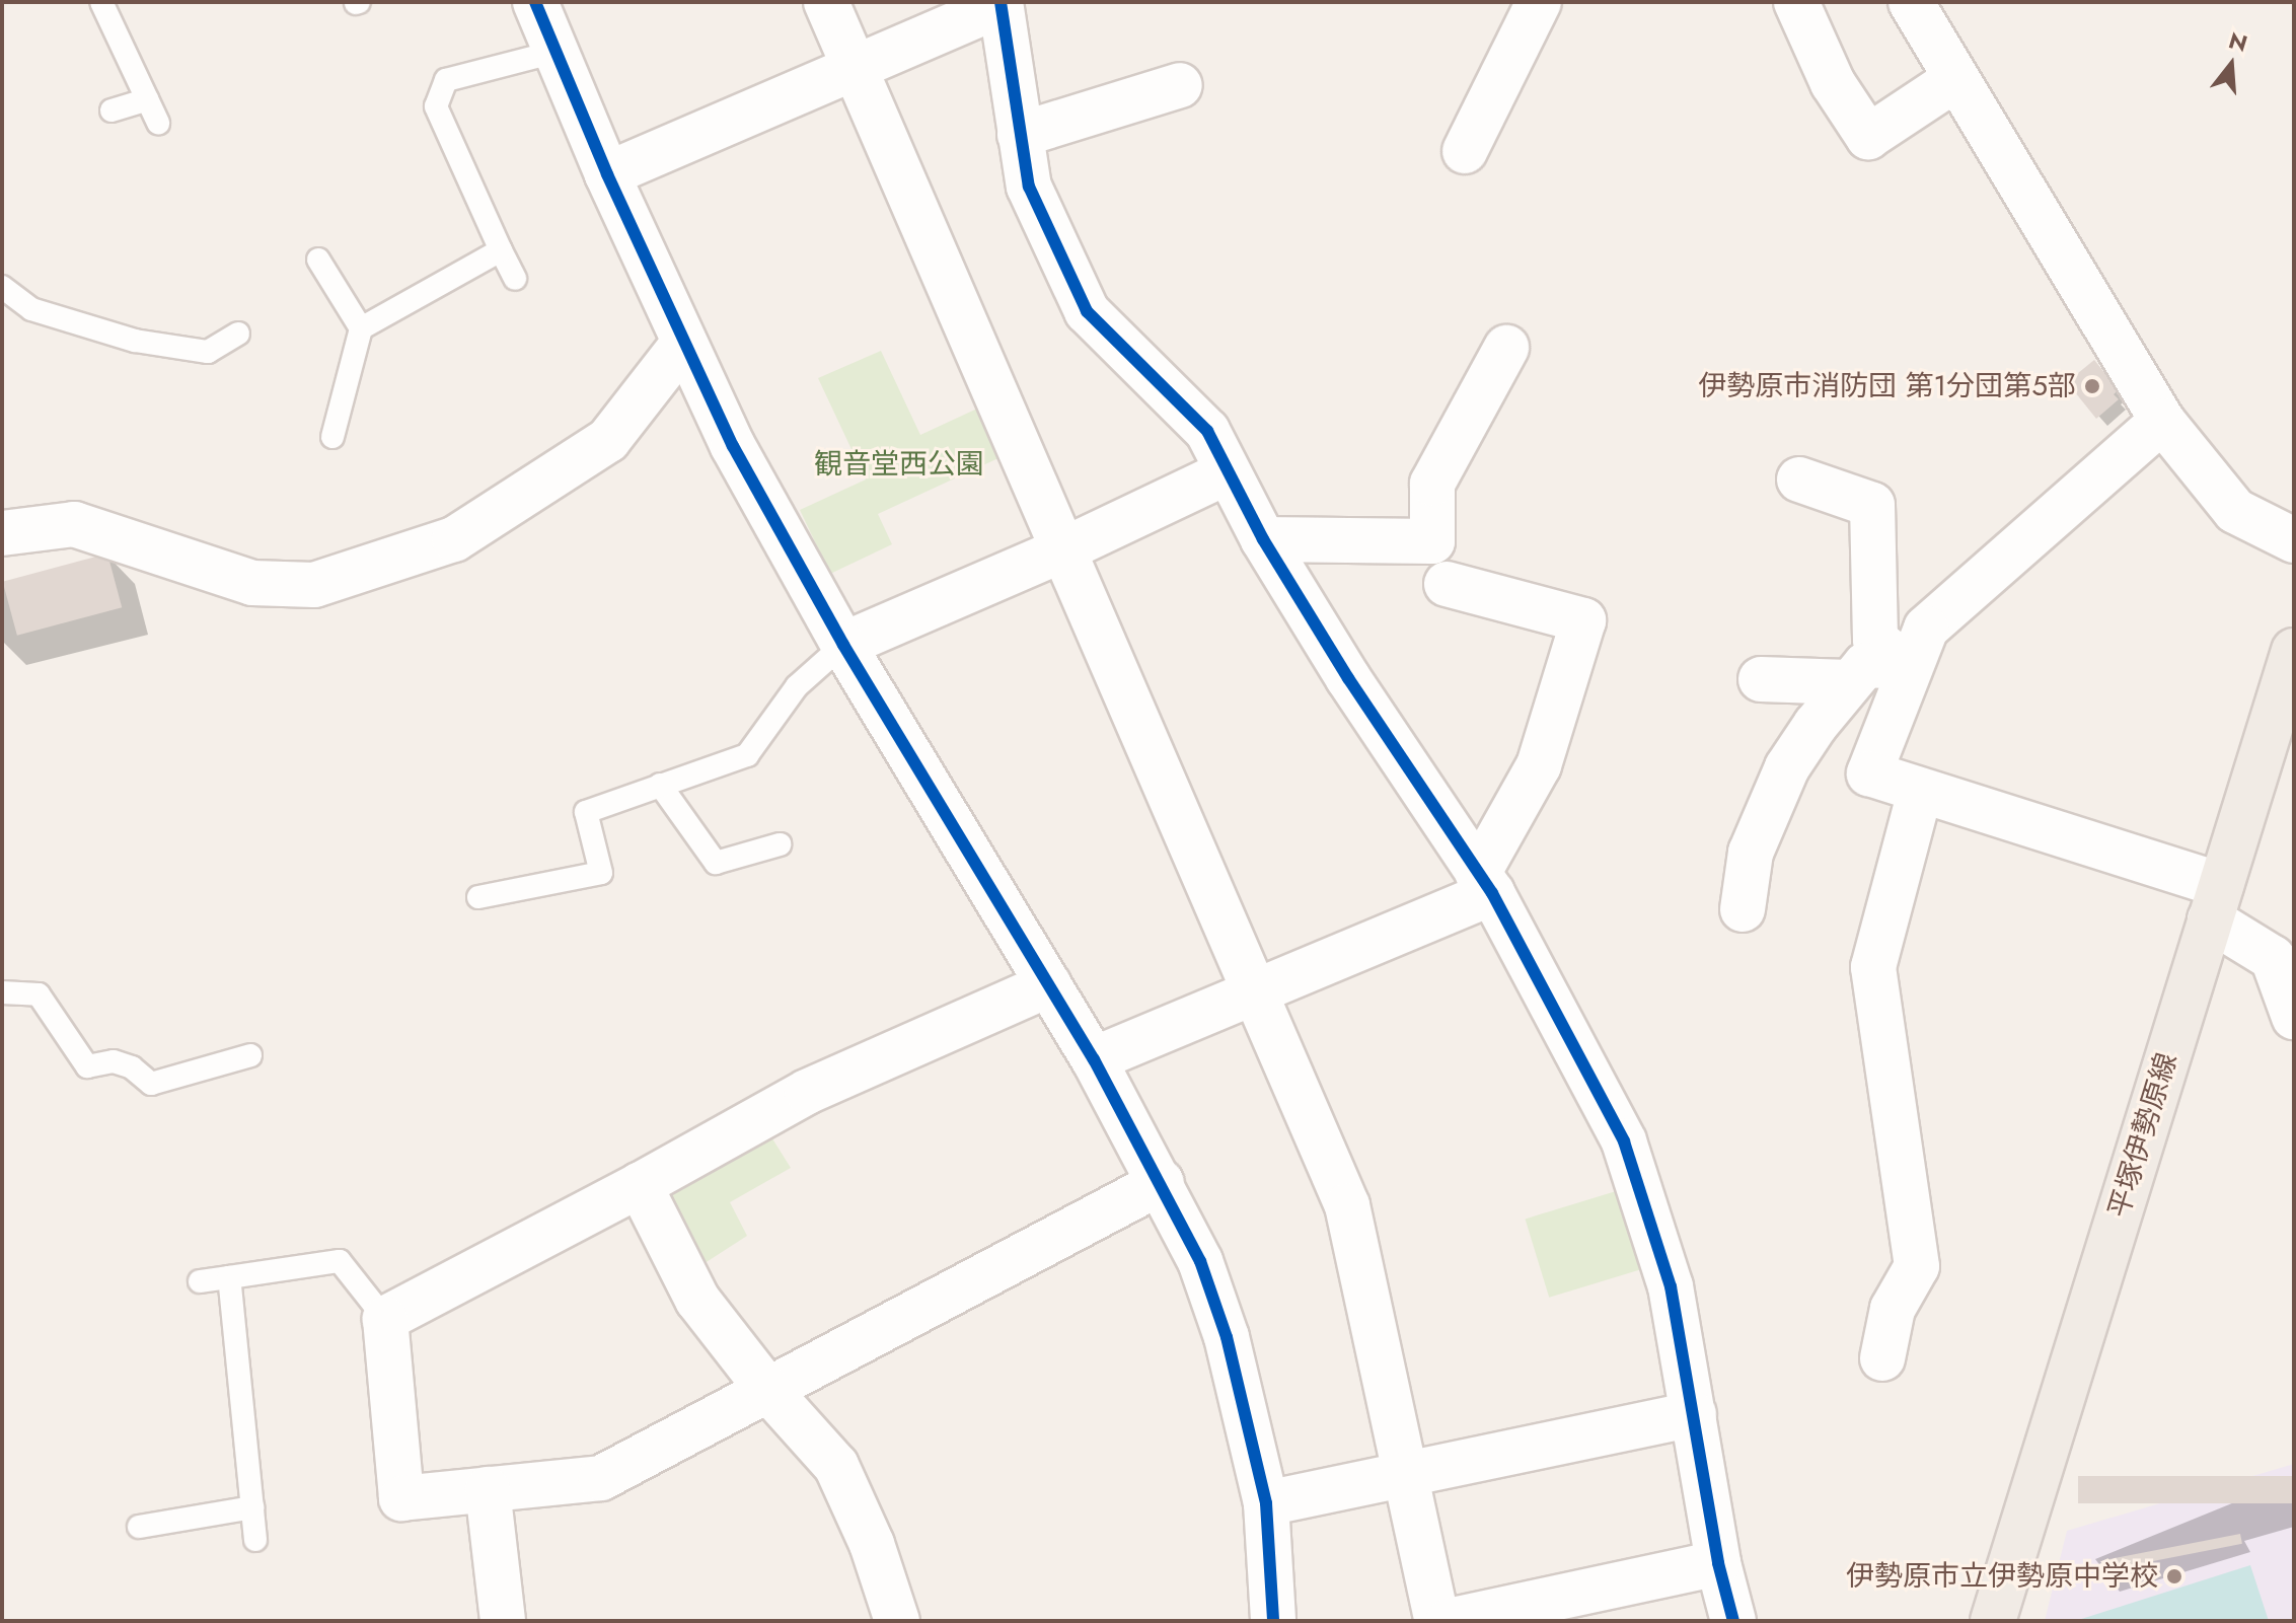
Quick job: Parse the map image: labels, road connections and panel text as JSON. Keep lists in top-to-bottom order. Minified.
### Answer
{"streets":{"main road":["平塚伊勢原線"]},"parks":["観音堂西公園"],"places":["伊勢原市消防団 第1分団第5部","伊勢原市立伊勢原中学校"],"north":"top"}
